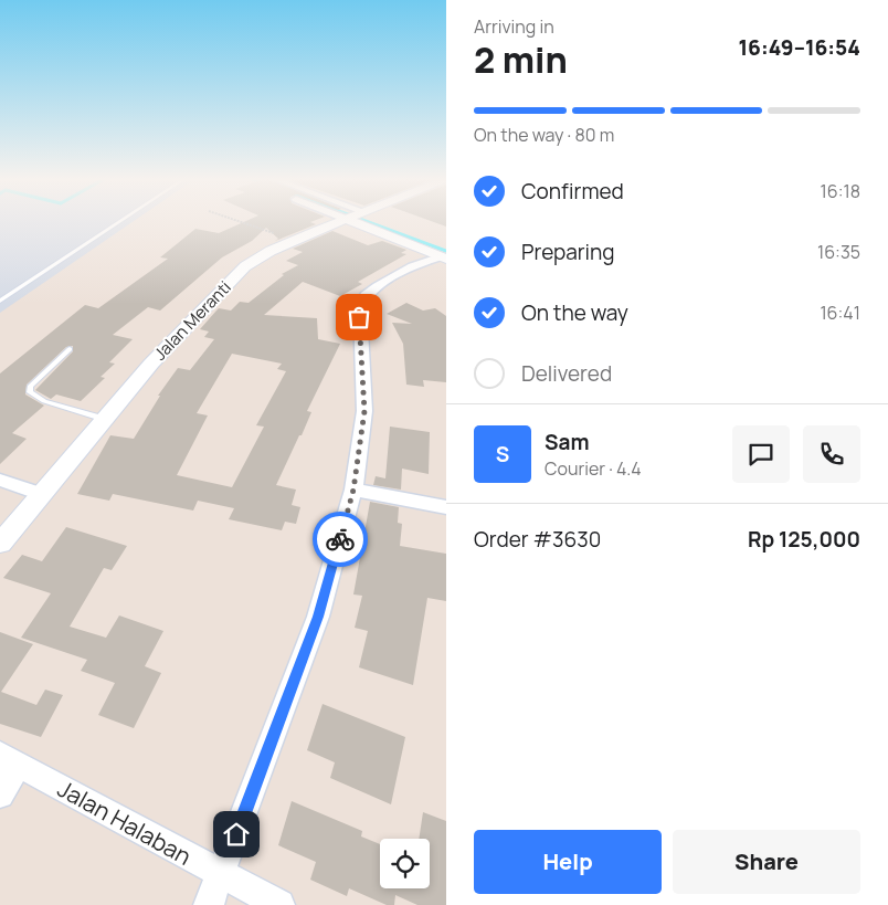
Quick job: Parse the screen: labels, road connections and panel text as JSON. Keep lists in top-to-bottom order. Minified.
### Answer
{"streets":{"street":["Jalan Meranti","Jalan Halaban"]},"page":{"heading":["2 min","Arriving in","16:49–16:54"],"panel":["Sam","Courier · 4.4","Order #3630","Rp 125,000"],"bar":"On the way · 80 m","list":[["Confirmed","16:18"],["Preparing","16:35"],["On the way","16:41"],"Delivered"],"round":"S","buttons":["Help","Share"]}}
